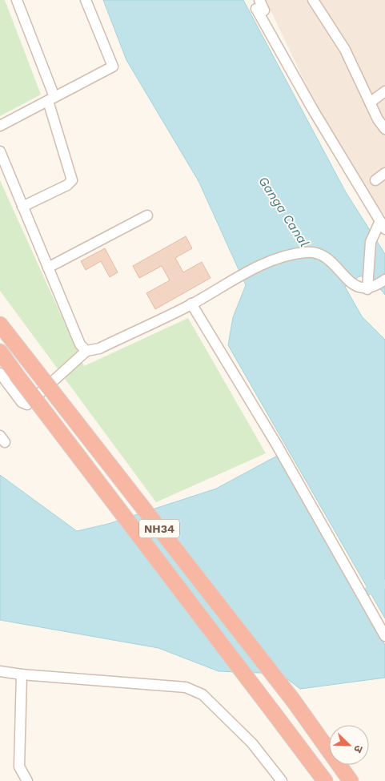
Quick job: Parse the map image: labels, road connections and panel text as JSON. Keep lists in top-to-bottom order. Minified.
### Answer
{"streets":{"highway":["NH34"]},"water":["Ganga Canal"],"north":"bottom right"}
